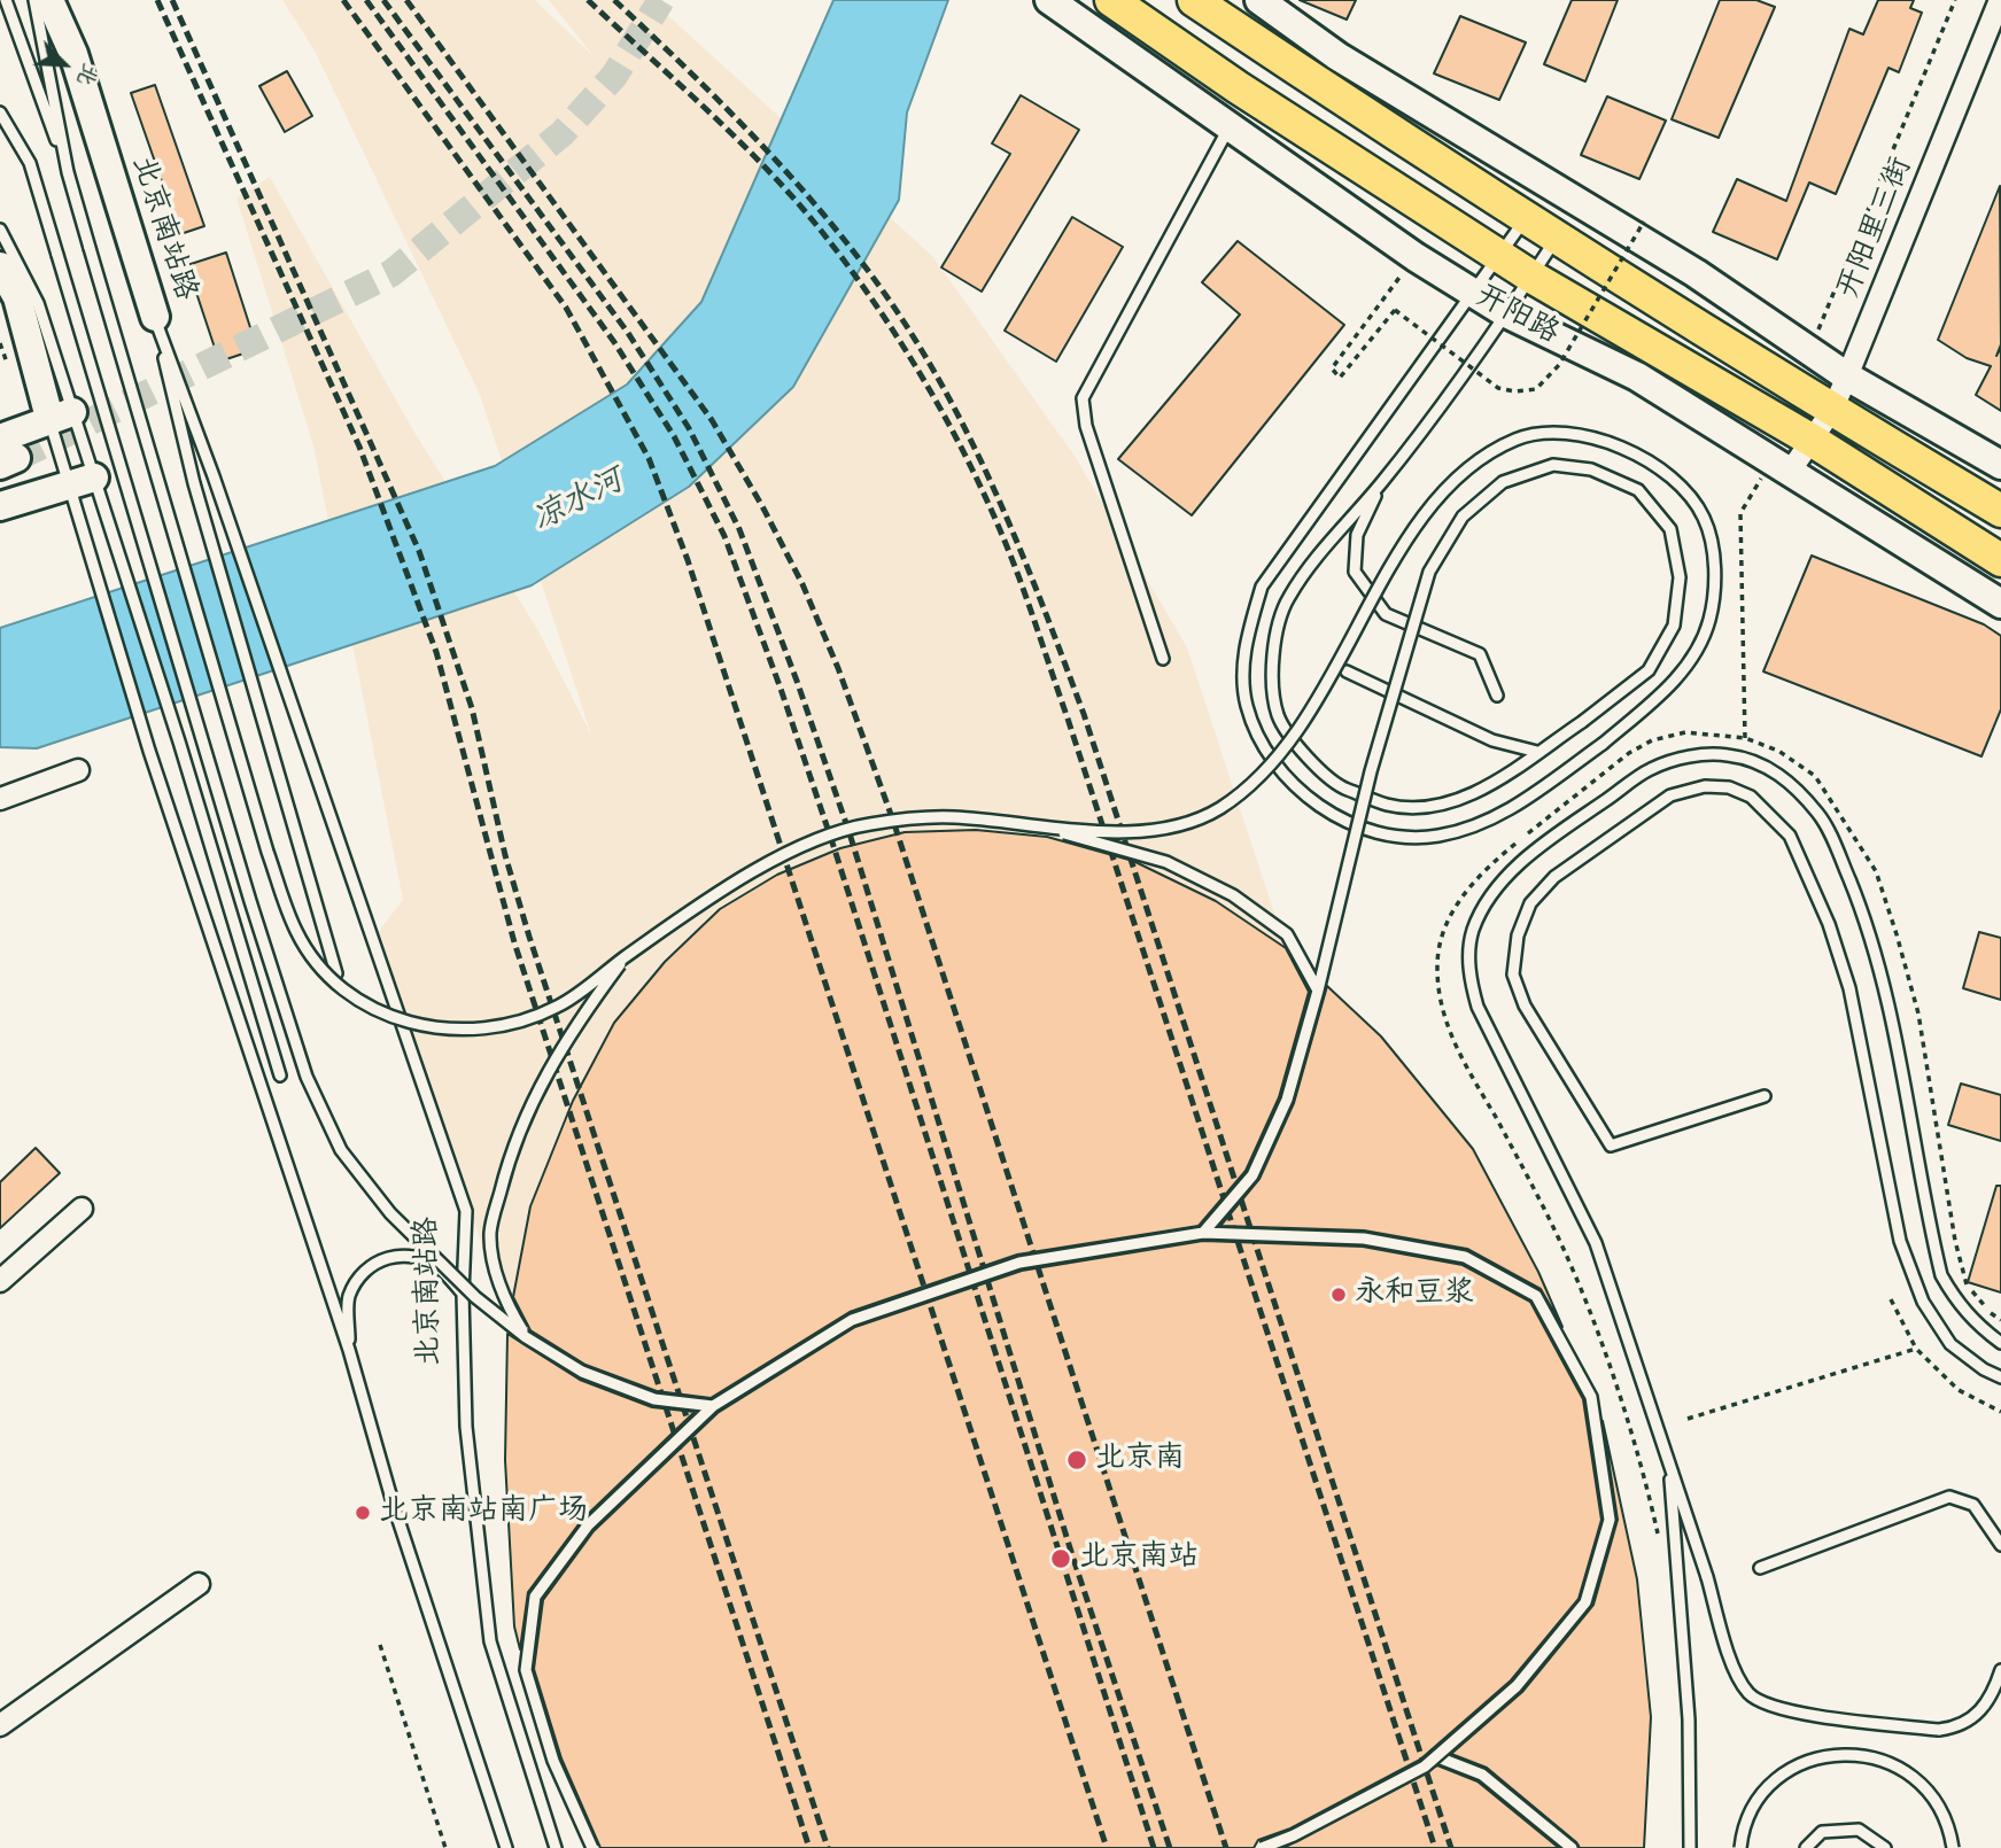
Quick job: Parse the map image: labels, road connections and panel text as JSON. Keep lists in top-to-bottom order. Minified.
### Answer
{"streets":{"main road":["开阳路"],"street":["北京南站路","开阳里三街"]},"crossings":[["开阳里三街","开阳路"]],"water":["凉水河"],"places":["永和豆浆","北京南","北京南站南广场","北京南站"],"north":"bottom right"}
